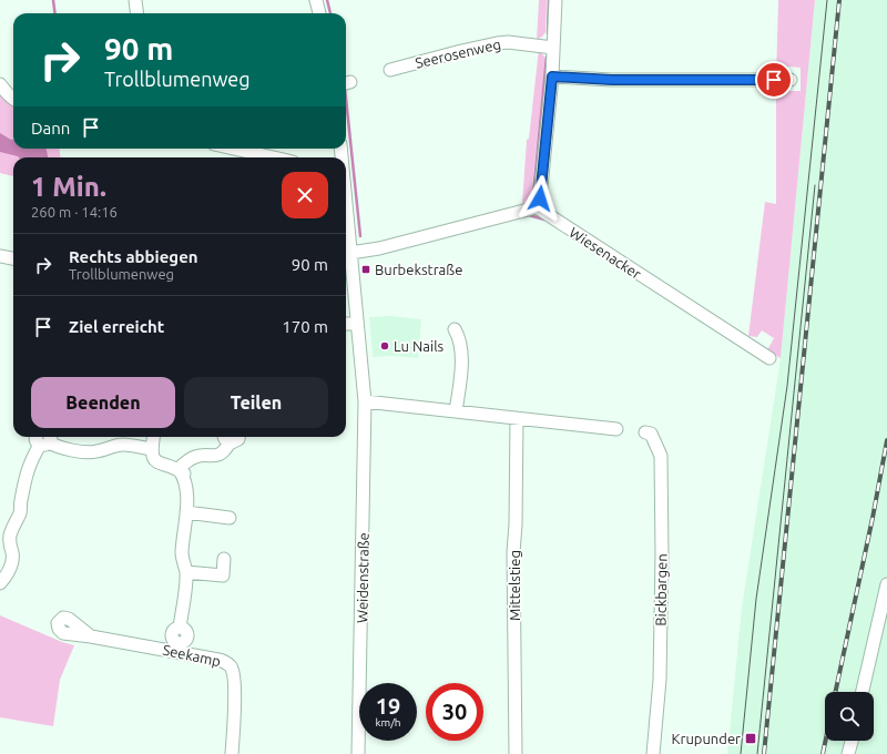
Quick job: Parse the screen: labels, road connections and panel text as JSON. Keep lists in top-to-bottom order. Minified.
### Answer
{"streets":{"street":["Seerosenweg","Wiesenacker","Weidenstraße","Mittelstieg","Bickbargen","Seekamp"]},"places":{"transit":["Burbekstraße","Krupunder"],"other":["Lu Nails"]},"page":{"turn":["90 m","Trollblumenweg"],"then":"Dann","heading":["1 Min.","260 m · 14:16"],"list":[{"name":"Rechts abbiegen","note":"Trollblumenweg","value":"90 m"},{"name":"Ziel erreicht","value":"170 m"}],"buttons":["Beenden","Teilen"],"speed":"19 km/h","limit":"30"}}
